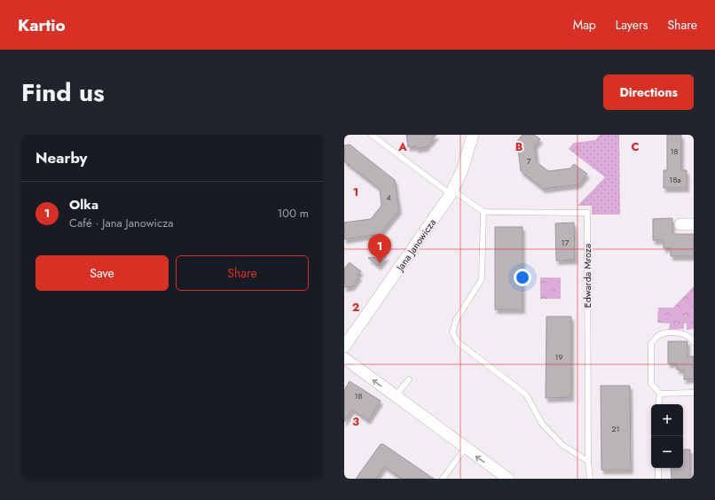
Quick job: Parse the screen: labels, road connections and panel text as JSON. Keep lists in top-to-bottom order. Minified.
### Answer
{"streets":{"street":["Jana Janowicza"],"lane":["Edwarda Mroza"]},"house_numbers":["18","7","18a","4","17","19","18","21"],"page":{"header":"Kartio","nav":["Map","Layers","Share"],"title":"Find us","buttons":["Directions",["Save","Share"]],"heading":"Nearby","list":[{"mark":"1","name":"Olka","note":"Café · Jana Janowicza","value":"100 m"}],"pins":"1","map_buttons":["+","−"]},"grid":{"columns":["A","B","C"],"rows":["1","2","3"]}}
